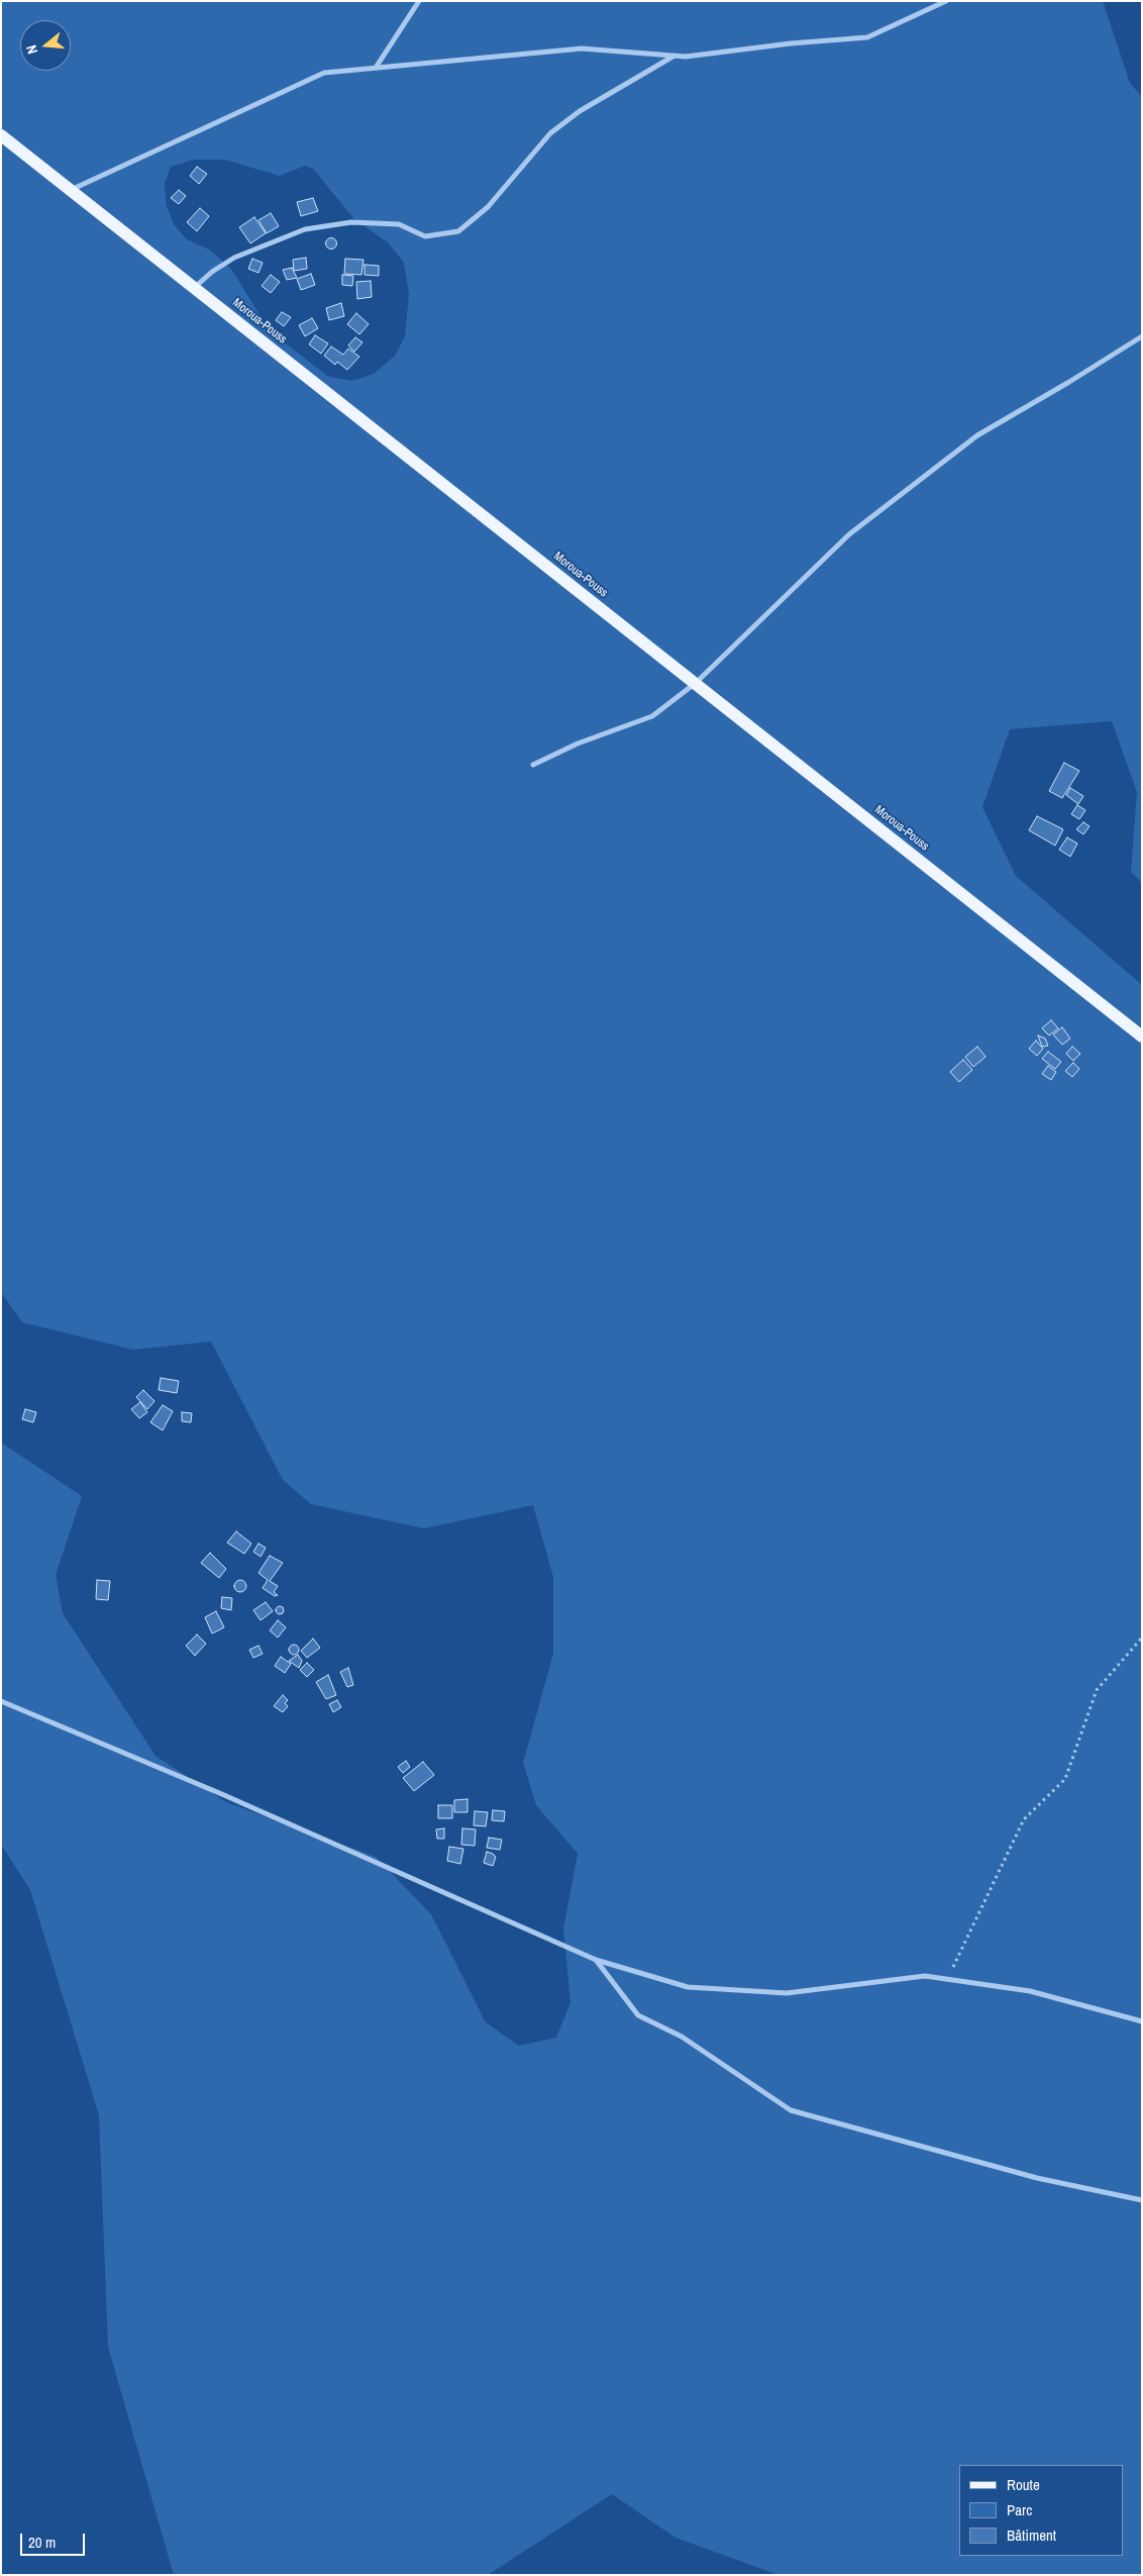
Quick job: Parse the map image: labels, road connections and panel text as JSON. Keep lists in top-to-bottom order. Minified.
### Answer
{"streets":{"main road":["Moroua-Pouss"]},"legend":["Route","Parc","Bâtiment"],"scale_bar":"20 m","north":"left"}
